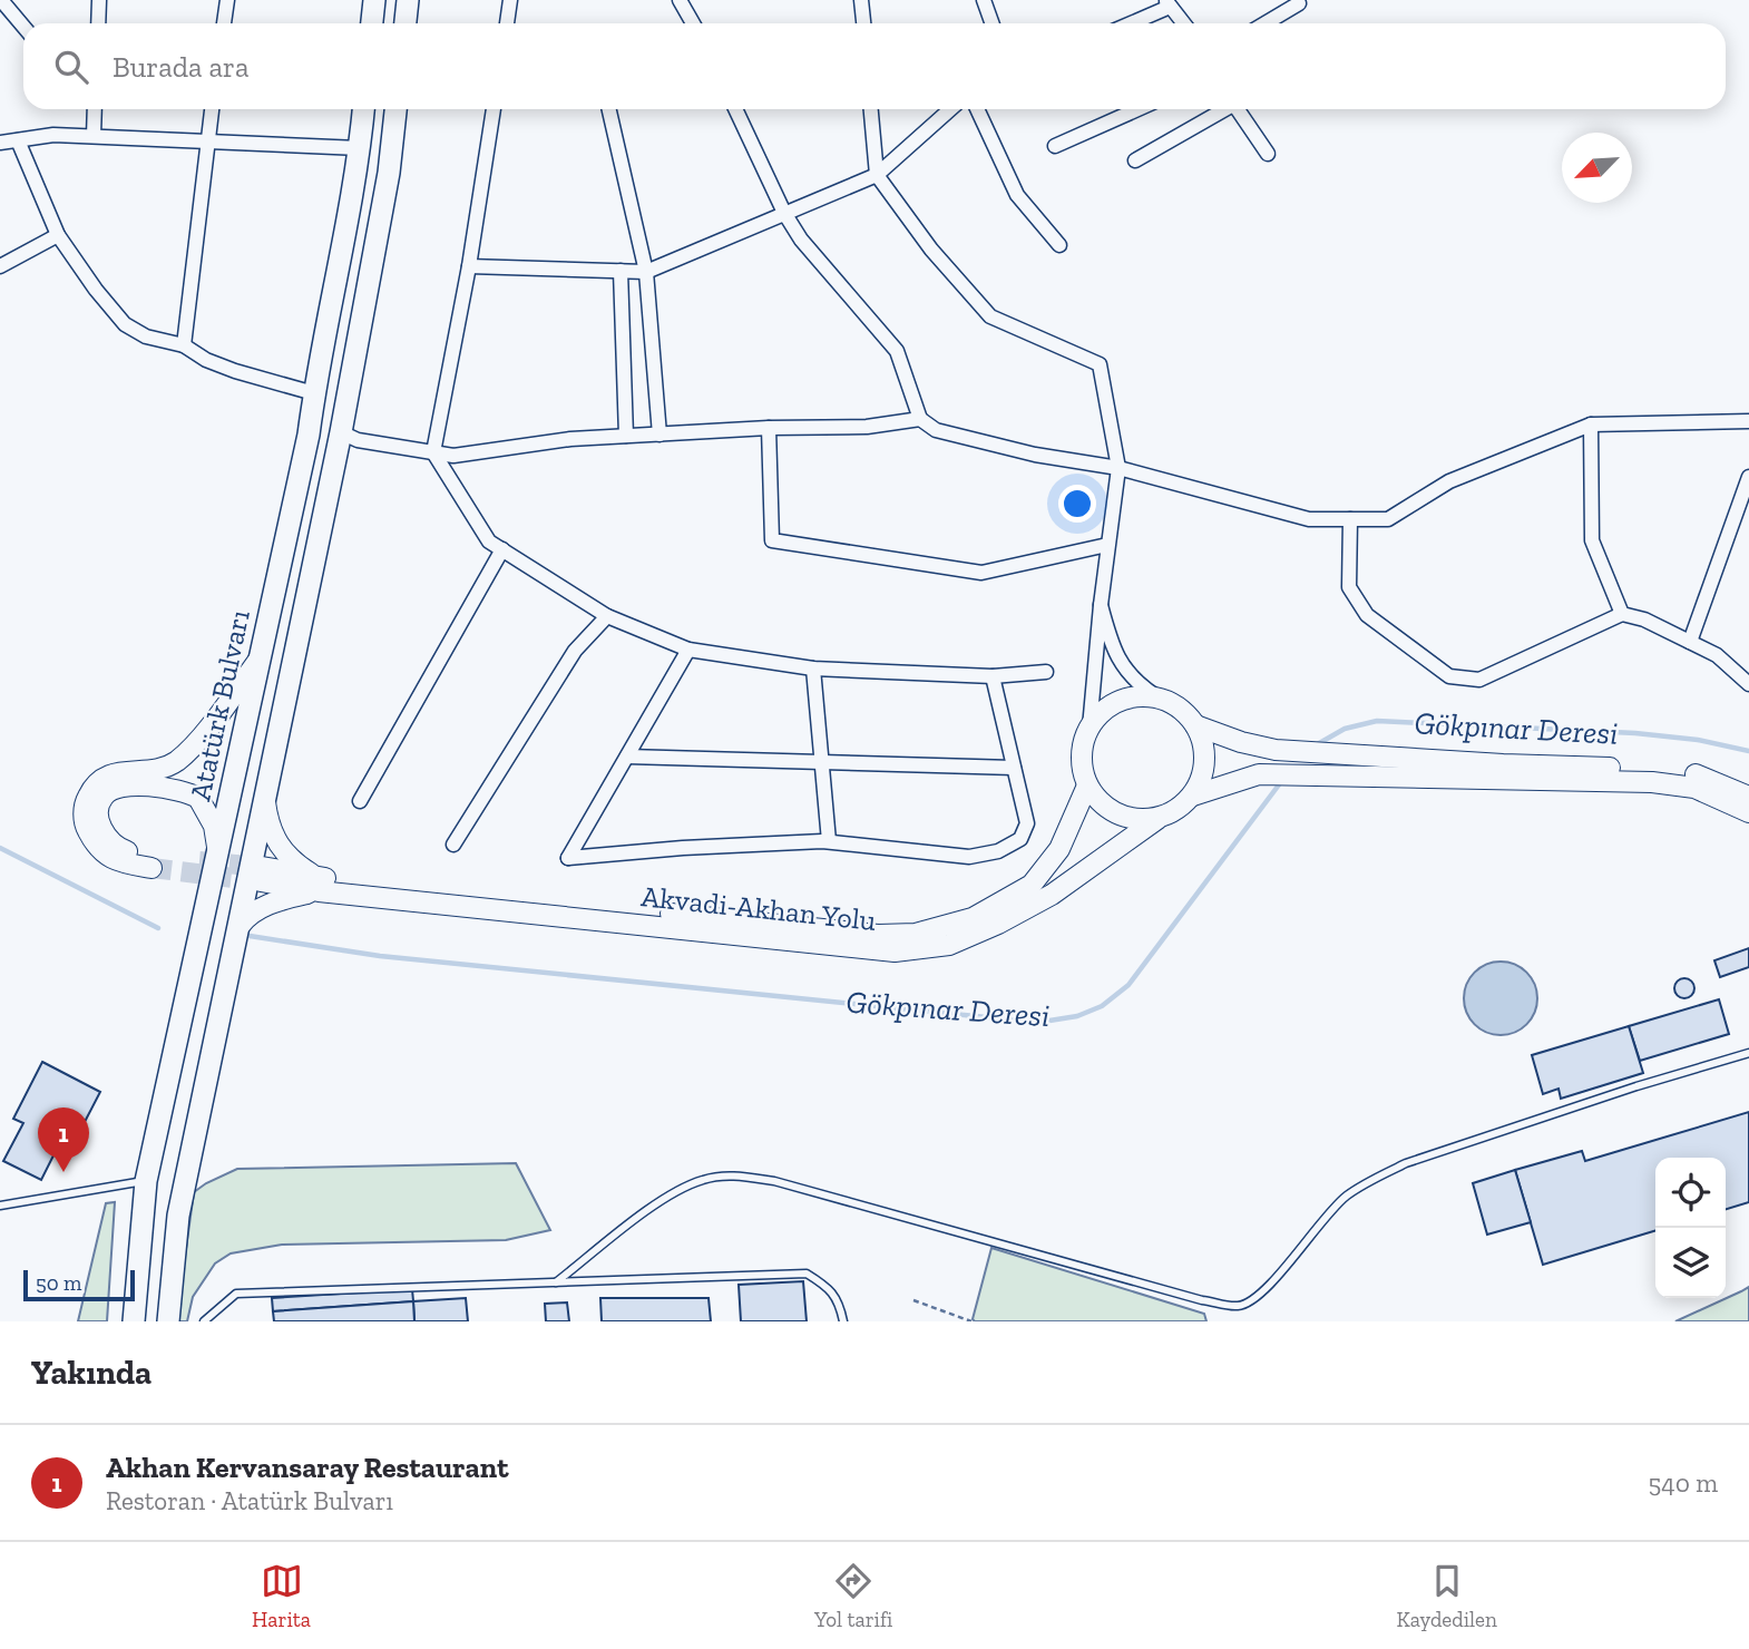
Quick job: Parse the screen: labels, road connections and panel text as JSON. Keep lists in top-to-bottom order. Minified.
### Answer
{"streets":{"main road":["Atatürk Bulvarı","Akvadi-Akhan Yolu"]},"water":["Gökpınar Deresi"],"scale_bar":"50 m","north":"bottom left","page":{"search":"Burada ara","pins":"1","scale":"50 m","heading":"Yakında","list":[{"mark":"1","name":"Akhan Kervansaray Restaurant","note":"Restoran · Atatürk Bulvarı","value":"540 m"}],"nav":["Harita","Yol tarifi","Kaydedilen"]}}
